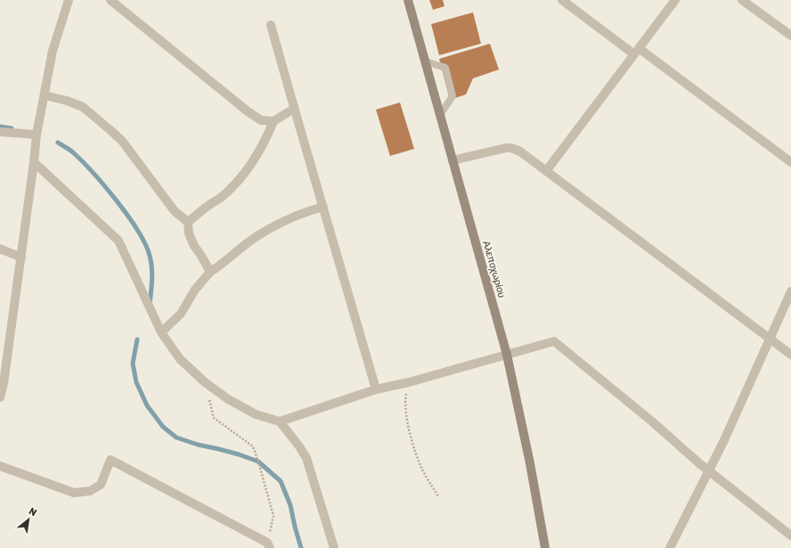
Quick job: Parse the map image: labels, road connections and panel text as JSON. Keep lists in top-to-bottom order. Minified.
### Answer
{"streets":{"main road":["Αλεποχωρίου"]},"north":"top right"}
